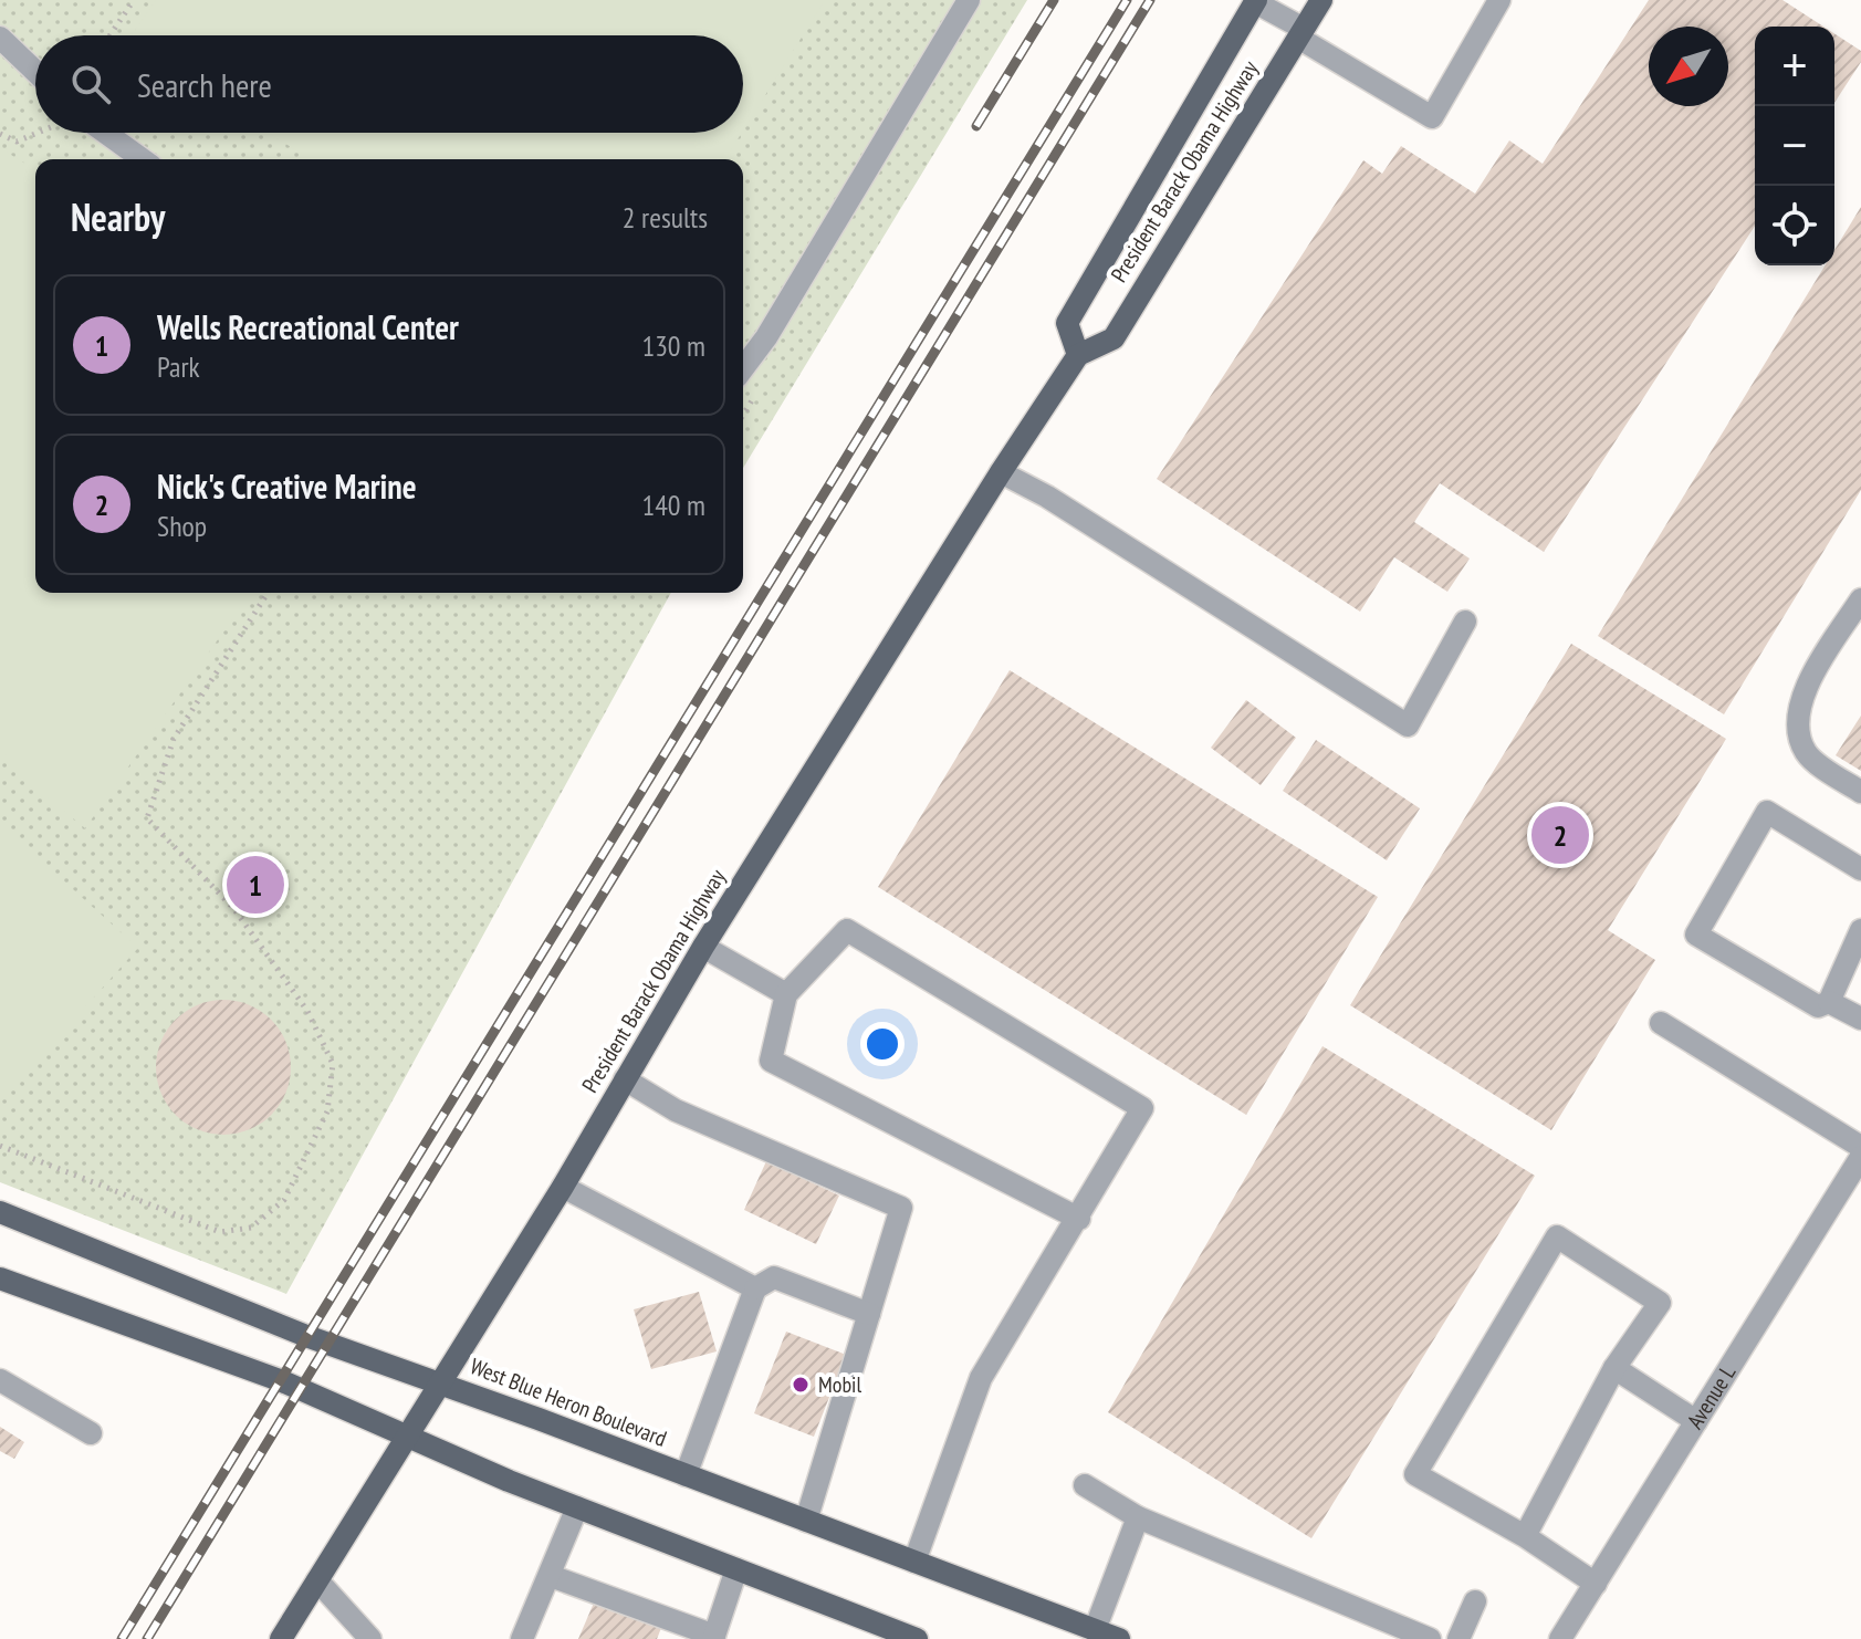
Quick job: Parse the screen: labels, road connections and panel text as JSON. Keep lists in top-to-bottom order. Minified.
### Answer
{"streets":{"main road":["President Barack Obama Highway","West Blue Heron Boulevard"],"street":["Avenue L"]},"crossings":[["President Barack Obama Highway","West Blue Heron Boulevard"]],"places":["Mobil"],"north":"bottom left","page":{"map_buttons":["+","−"],"search":"Search here","heading":["Nearby","2 results"],"list":[{"mark":"1","name":"Wells Recreational Center","note":"Park","value":"130 m"},{"mark":"2","name":"Nick's Creative Marine","note":"Shop","value":"140 m"}],"pins":["2","1"]}}
